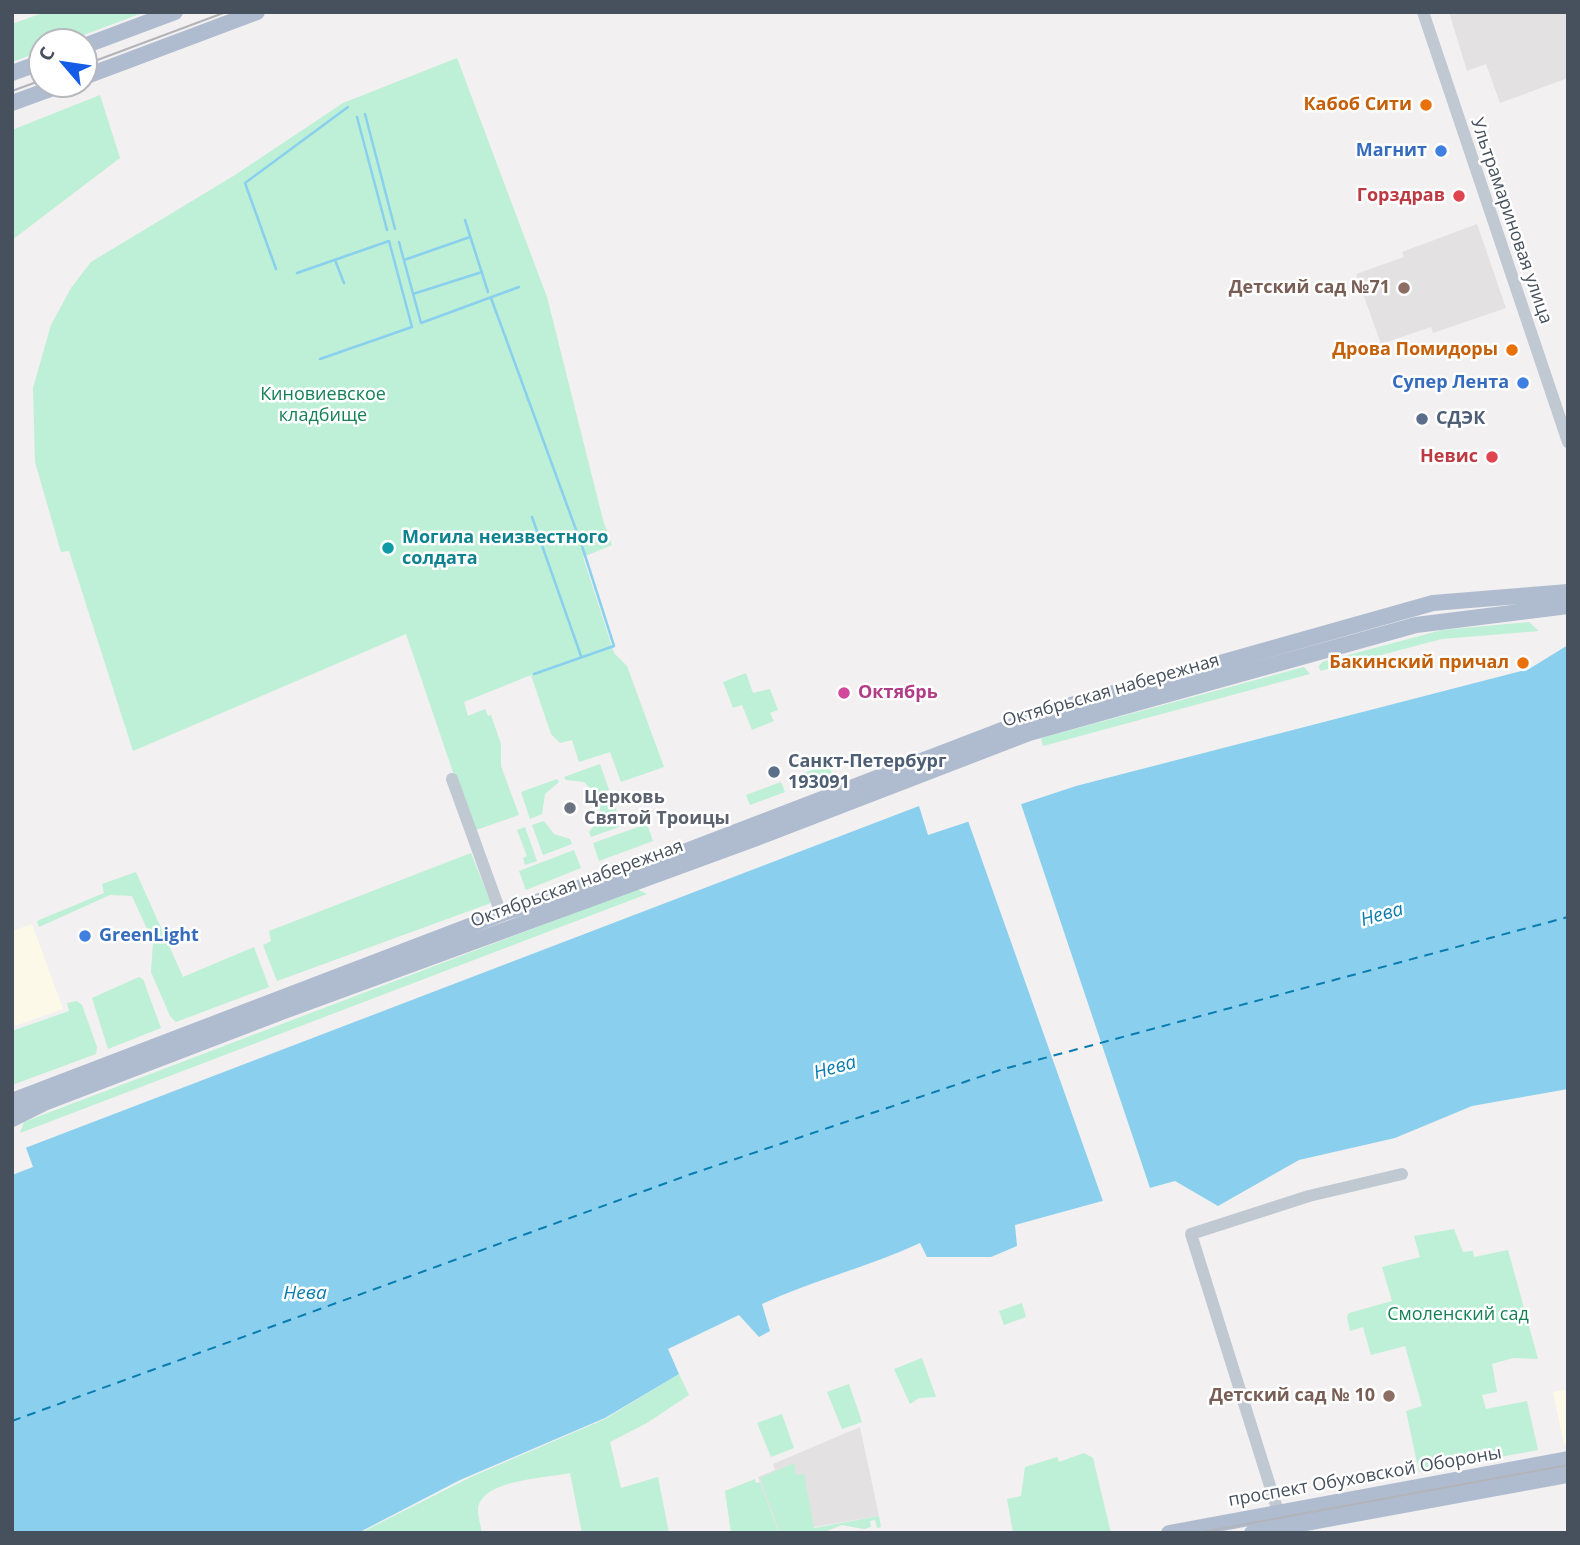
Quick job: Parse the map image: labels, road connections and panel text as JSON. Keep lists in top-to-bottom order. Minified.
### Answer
{"streets":{"main road":["Октябрьская набережная","проспект Обуховской Обороны"],"street":["Ультрамариновая улица"]},"water":["Нева"],"parks":["Киновиевское кладбище","Смоленский сад"],"places":["Кабоб Сити","Магнит","Горздрав","Детский сад №71","Дрова Помидоры","Супер Лента","СДЭК","Невис","Могила неизвестного солдата","Бакинский причал","Октябрь","Санкт-Петербург 193091","Церковь Святой Троицы","GreenLight","Детский сад № 10"],"north":"top left"}
